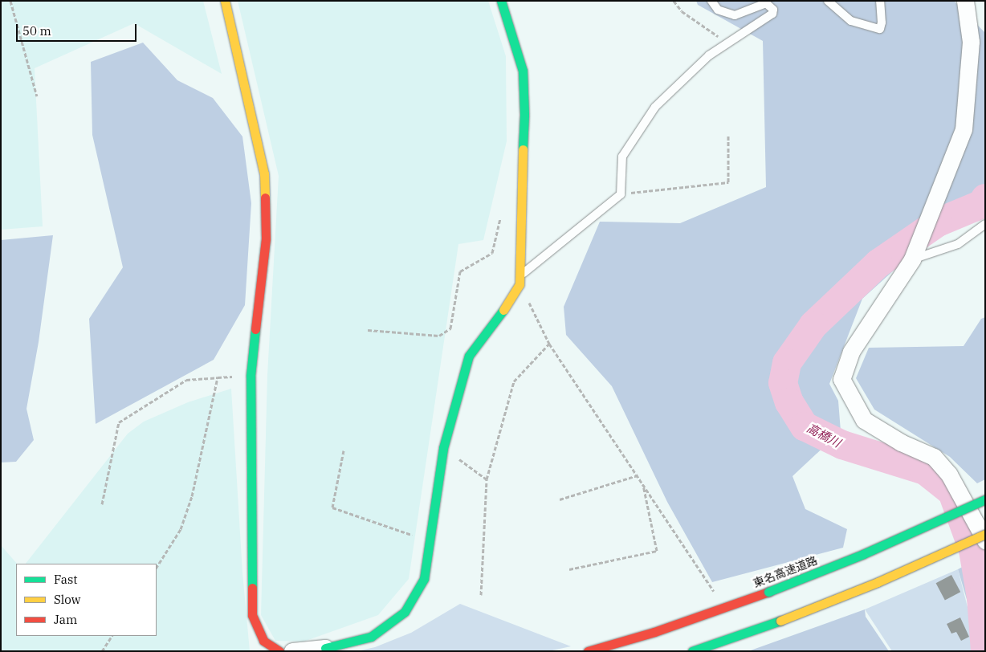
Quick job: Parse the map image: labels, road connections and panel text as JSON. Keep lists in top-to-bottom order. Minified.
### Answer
{"streets":{"main road":["東名高速道路"]},"water":["高橋川"],"legend":["Fast","Slow","Jam"],"scale_bar":"50 m"}
